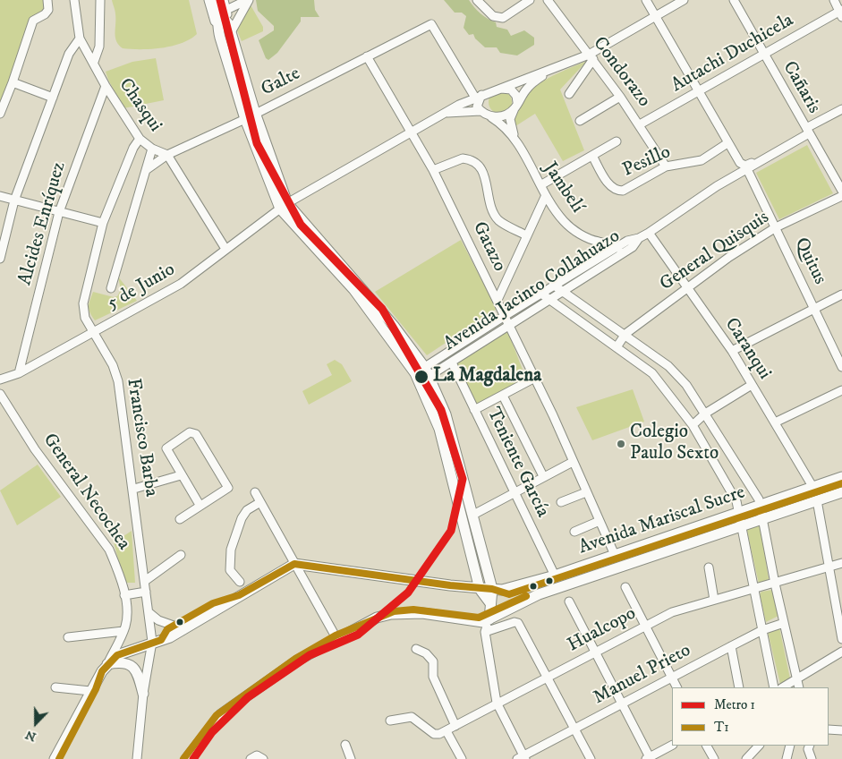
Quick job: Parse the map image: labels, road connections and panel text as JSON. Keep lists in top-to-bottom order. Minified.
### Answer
{"streets":{"main road":["General Necochea","Avenida Mariscal Sucre"],"street":["Autachi Duchicela","Condorazo","Galte","Cañaris","Chasqui","Pesillo","Jambelí","Alcides Enríquez","Gatazo","General Quisquis","Quitus","5 de Junio","Avenida Jacinto Collahuazo","Caranqui","Francisco Barba","Teniente García","Hualcopo","Manuel Prieto"]},"crossings":[["Autachi Duchicela","Condorazo"],["Autachi Duchicela","Cañaris"],["Condorazo","Pesillo"],["Galte","Chasqui"],["Galte","Jambelí"],["Galte","Gatazo"],["Galte","5 de Junio"],["Cañaris","Avenida Jacinto Collahuazo"],["Chasqui","Alcides Enríquez"],["Chasqui","5 de Junio"],["Chasqui","Francisco Barba"],["Jambelí","5 de Junio"],["Jambelí","Avenida Jacinto Collahuazo"],["Alcides Enríquez","5 de Junio"],["Gatazo","5 de Junio"],["Gatazo","Avenida Jacinto Collahuazo"],["Gatazo","Avenida Mariscal Sucre"],["General Quisquis","Quitus"],["General Quisquis","Caranqui"],["Quitus","Avenida Jacinto Collahuazo"],["5 de Junio","Francisco Barba"],["Avenida Jacinto Collahuazo","Caranqui"],["Avenida Jacinto Collahuazo","Teniente García"],["Caranqui","Avenida Mariscal Sucre"],["Teniente García","Avenida Mariscal Sucre"]],"places":["La Magdalena","Colegio Paulo Sexto"],"lines":["metro line 1","transit line T1"],"legend":["Metro 1","T1"],"north":"bottom"}
